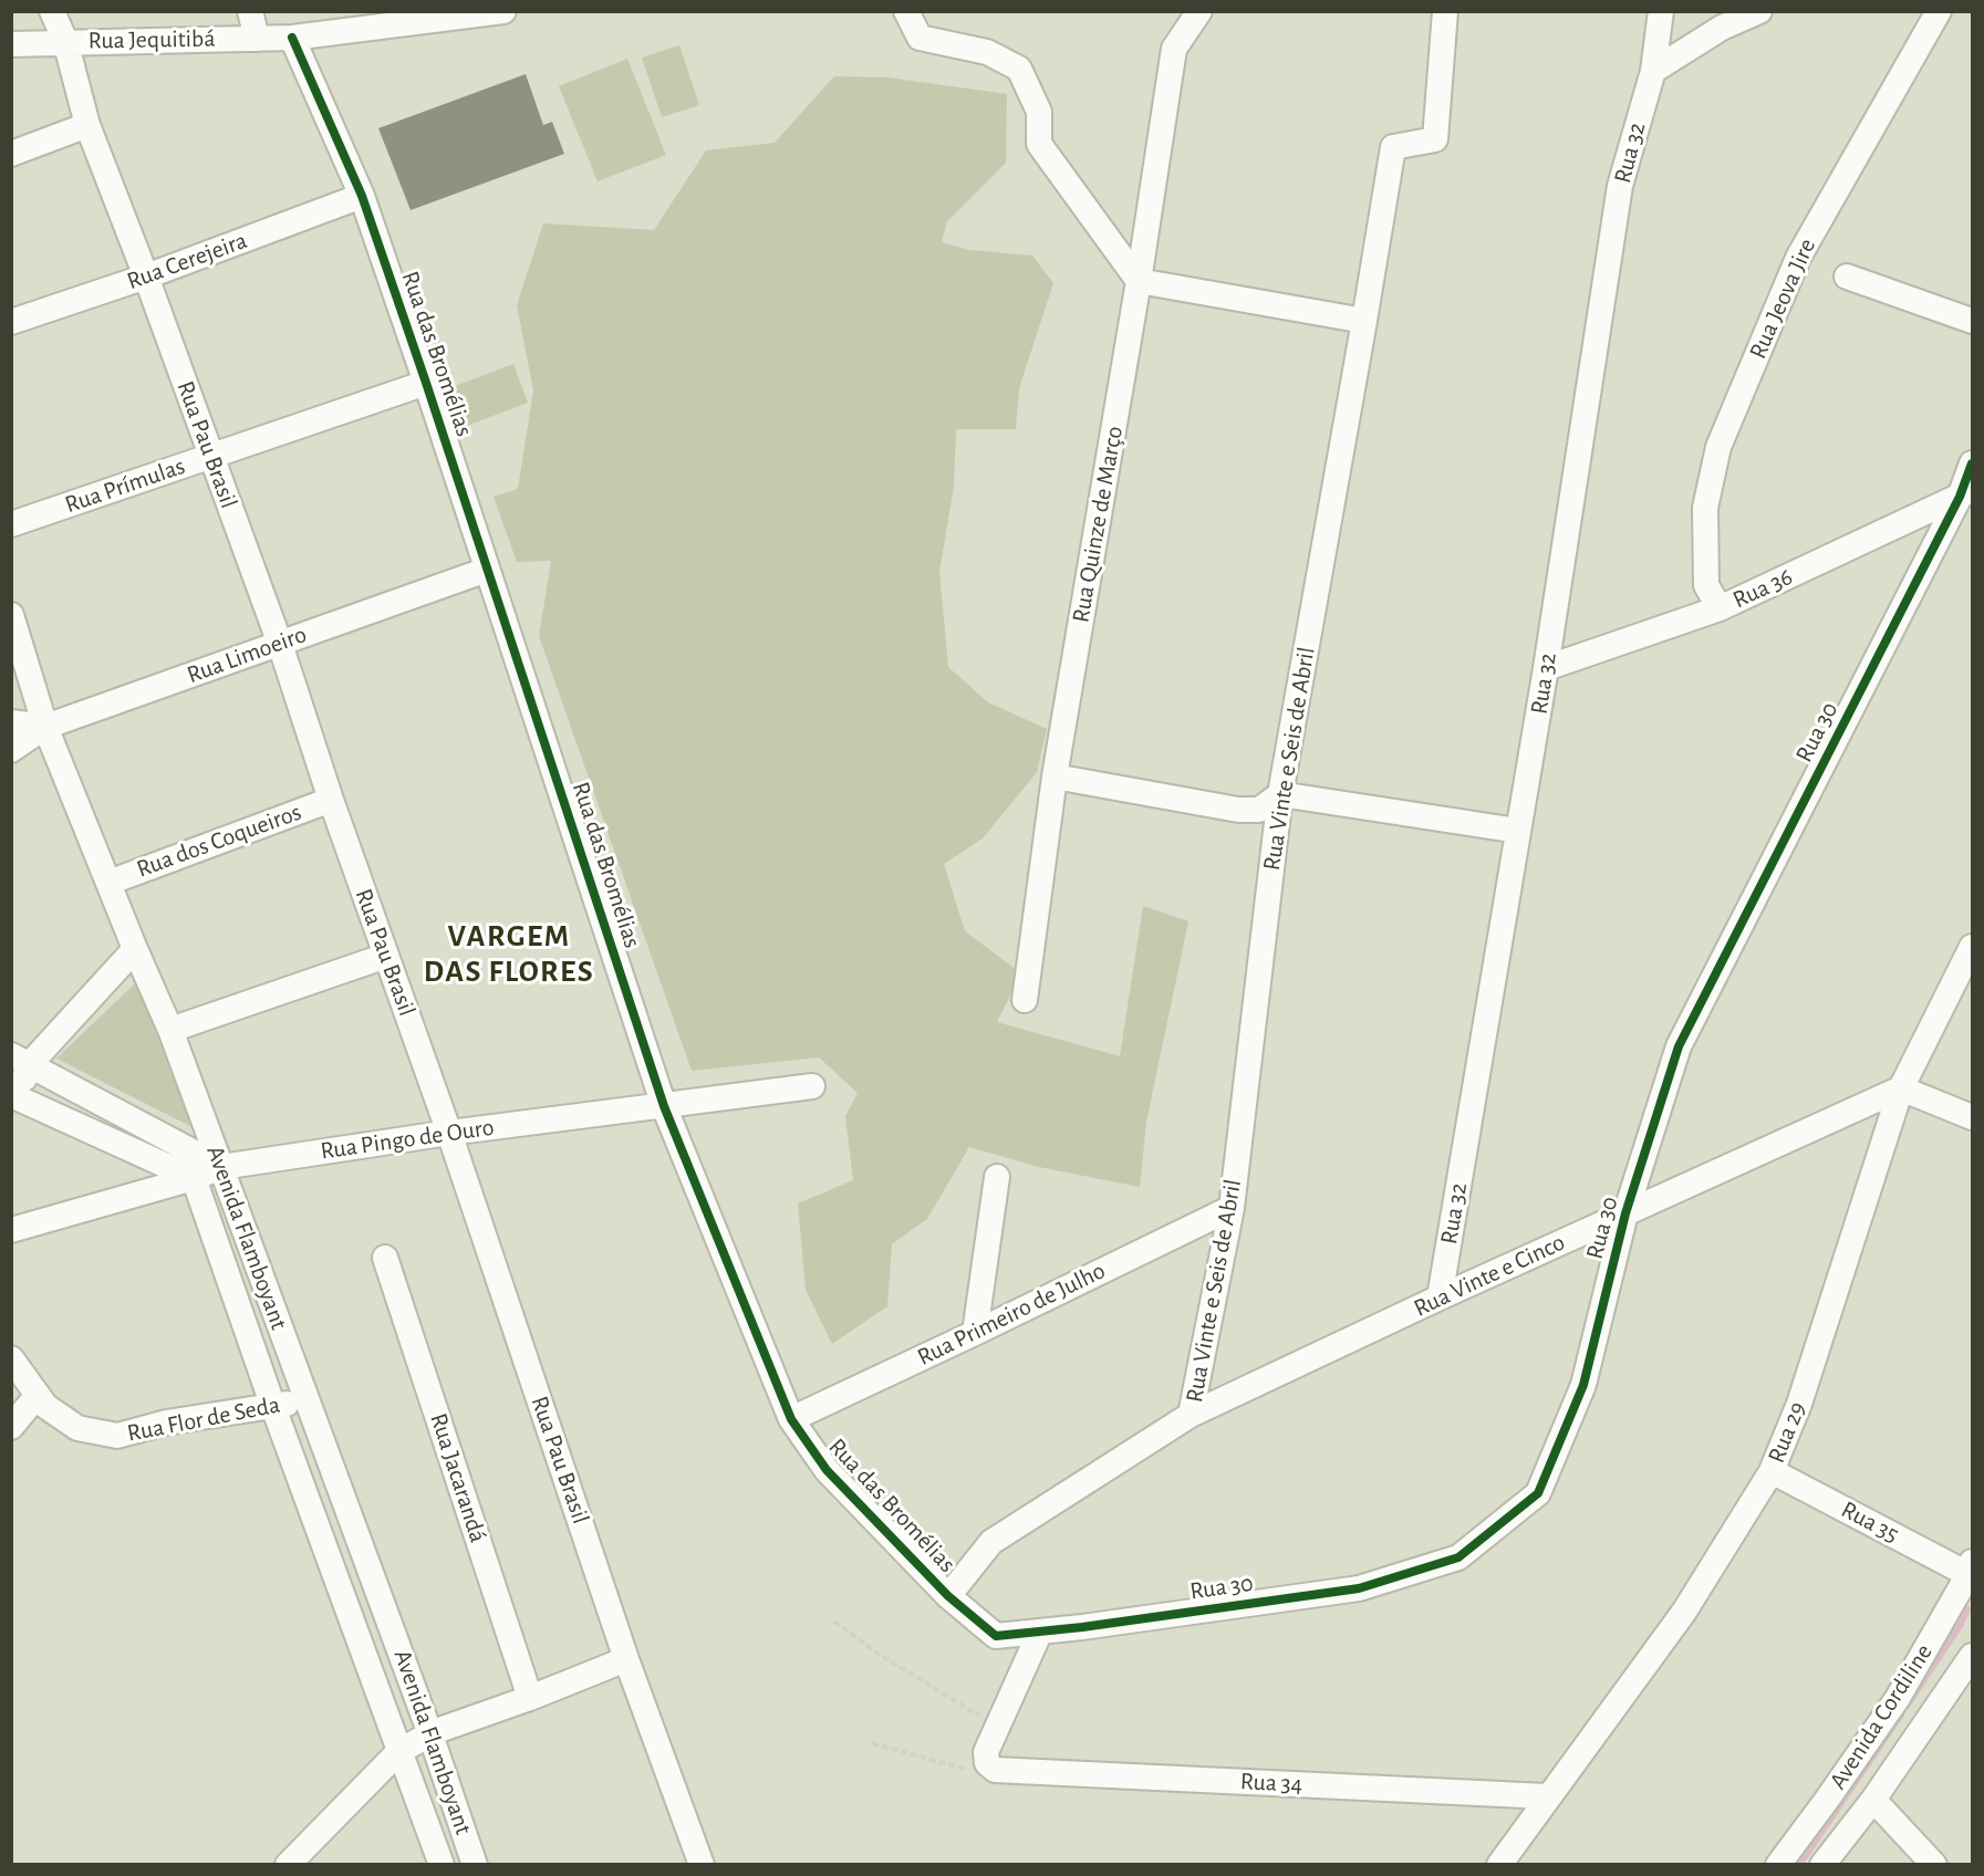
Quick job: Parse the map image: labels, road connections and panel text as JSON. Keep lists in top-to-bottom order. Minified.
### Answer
{"streets":{"street":["Rua Jequitibá","Rua 32","Rua Cerejeira","Rua Jeova Jire","Rua das Bromélias","Rua Pau Brasil","Rua Prímulas","Rua Quinze de Março","Rua 36","Rua Limoeiro","Rua 30","Rua Vinte e Seis de Abril","Rua dos Coqueiros","Rua Pingo de Ouro","Avenida Flamboyant","Rua Vinte e Cinco","Rua Primeiro de Julho","Rua Flor de Seda","Rua 29","Rua Jacarandá","Rua 35","Avenida Cordiline","Rua 34"]},"crossings":[["Rua Jequitibá","Rua das Bromélias"],["Rua Jequitibá","Rua Pau Brasil"],["Rua 32","Rua 36"],["Rua 32","Rua Vinte e Cinco"],["Rua Cerejeira","Rua das Bromélias"],["Rua Cerejeira","Rua Pau Brasil"],["Rua Jeova Jire","Rua 36"],["Rua das Bromélias","Rua Prímulas"],["Rua das Bromélias","Rua Limoeiro"],["Rua das Bromélias","Rua 30"],["Rua das Bromélias","Rua Pingo de Ouro"],["Rua das Bromélias","Rua Vinte e Cinco"],["Rua das Bromélias","Rua Primeiro de Julho"],["Rua Pau Brasil","Rua Prímulas"],["Rua Pau Brasil","Rua Limoeiro"],["Rua Pau Brasil","Rua dos Coqueiros"],["Rua Pau Brasil","Rua Pingo de Ouro"],["Rua 36","Rua 30"],["Rua Limoeiro","Avenida Flamboyant"],["Rua 30","Rua Vinte e Cinco"],["Rua Vinte e Seis de Abril","Rua Vinte e Cinco"],["Rua Vinte e Seis de Abril","Rua Primeiro de Julho"],["Rua dos Coqueiros","Avenida Flamboyant"],["Rua Pingo de Ouro","Avenida Flamboyant"],["Avenida Flamboyant","Rua Flor de Seda"],["Rua Vinte e Cinco","Rua 29"],["Rua 29","Rua 35"],["Rua 29","Rua 34"],["Rua 35","Avenida Cordiline"]],"districts":["VARGEM DAS FLORES"]}
